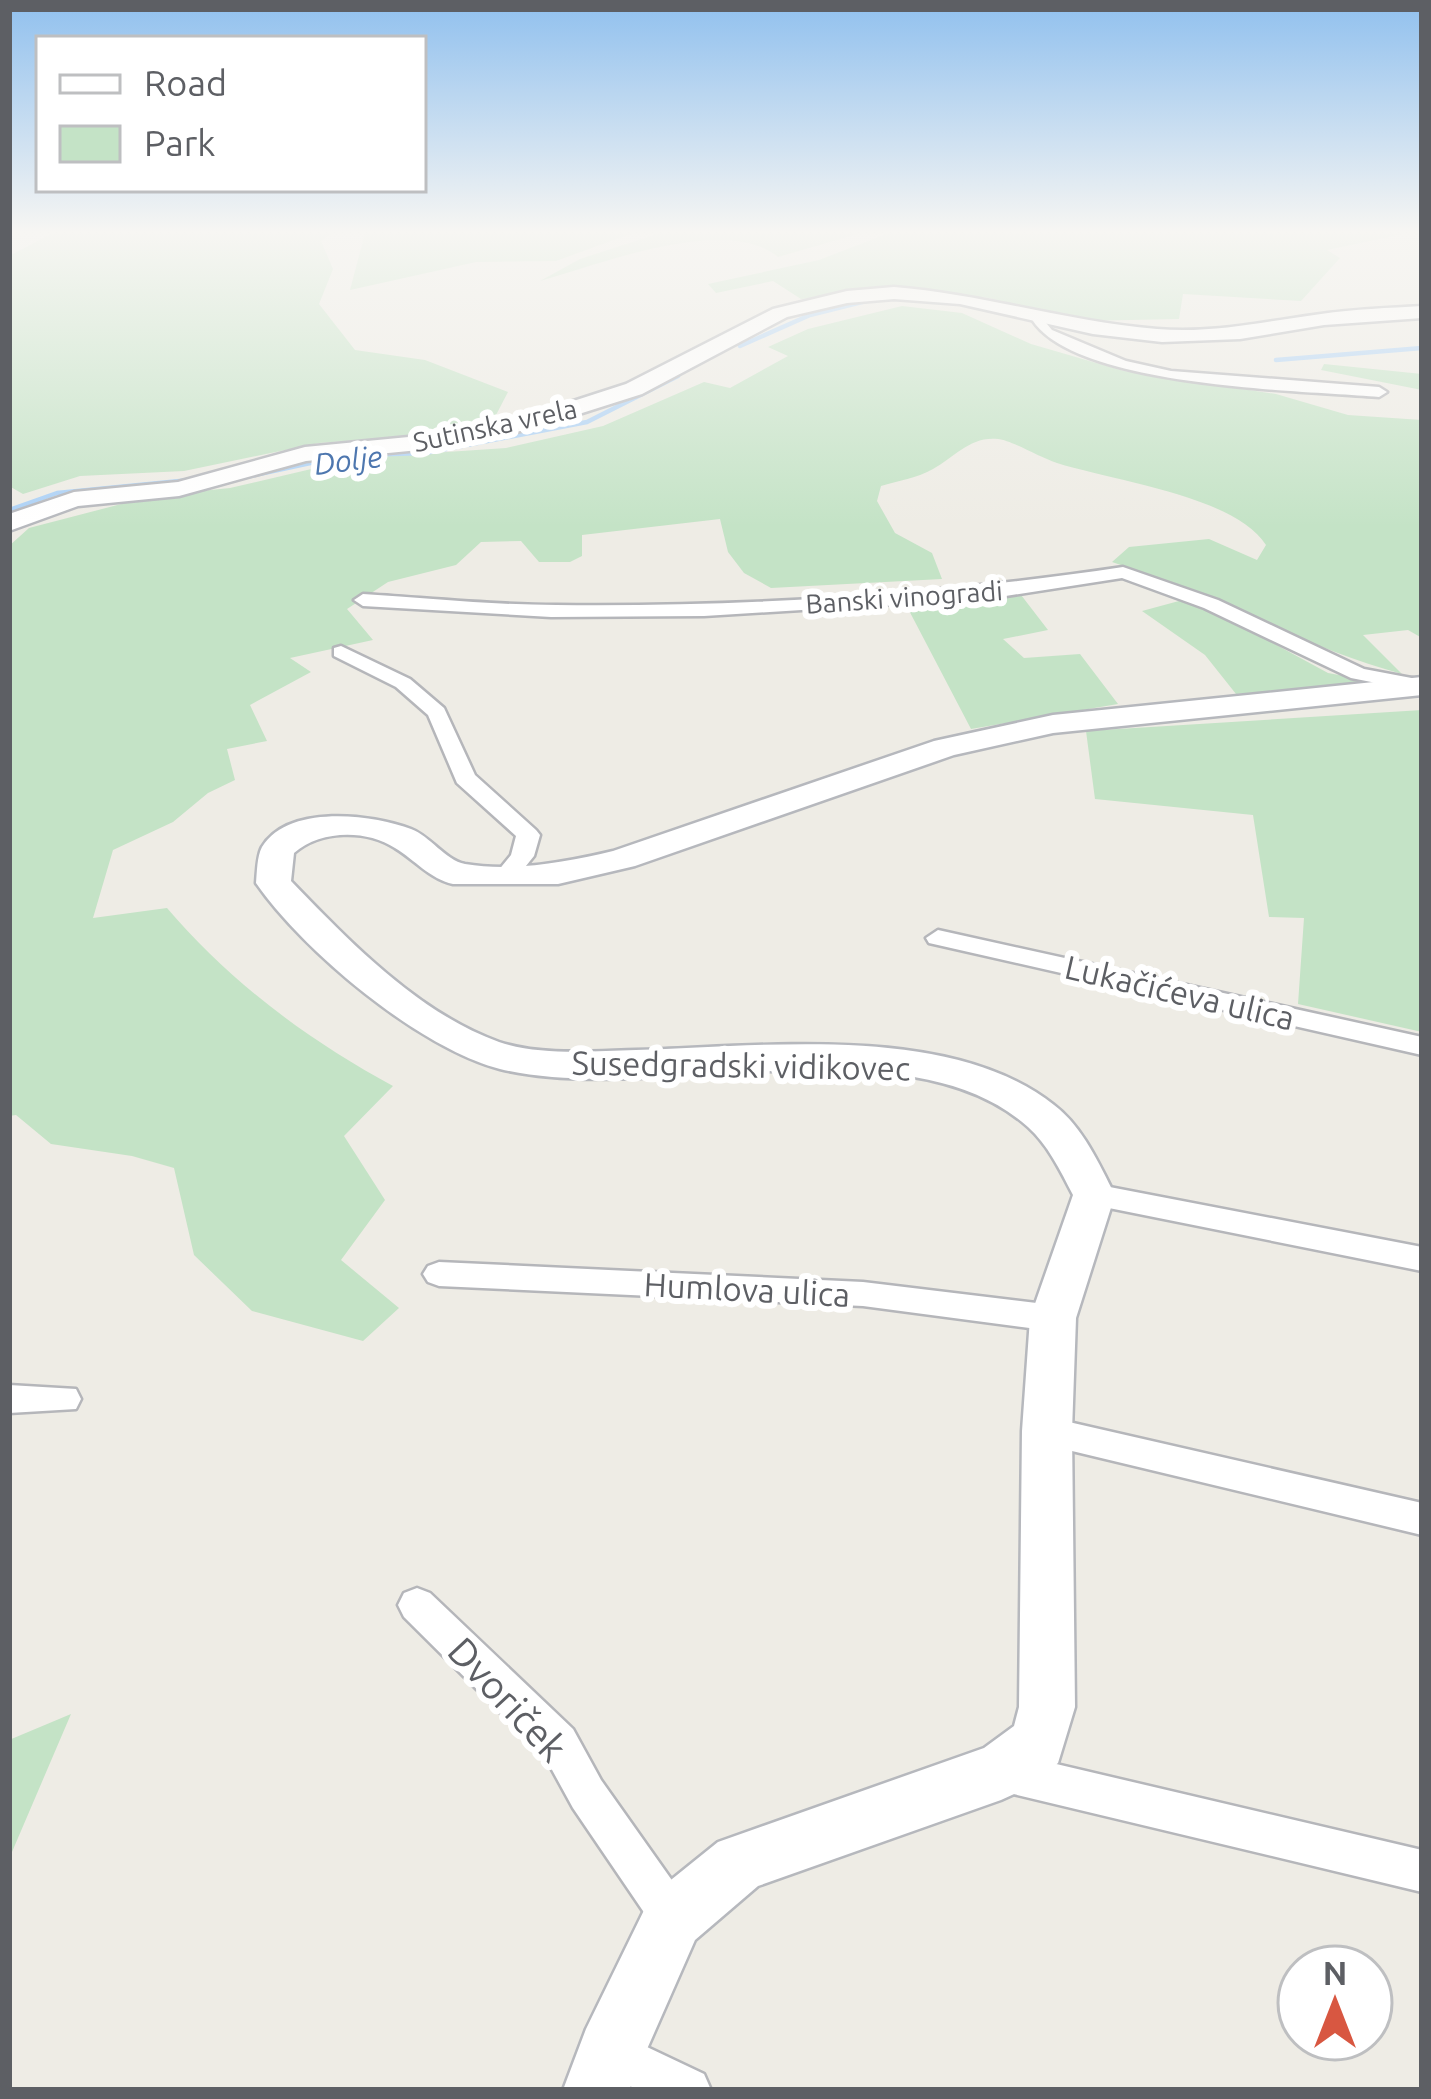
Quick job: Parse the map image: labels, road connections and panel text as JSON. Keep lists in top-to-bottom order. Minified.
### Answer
{"streets":{"street":["Sutinska vrela","Banski vinogradi","Lukačićeva ulica","Susedgradski vidikovec","Humlova ulica","Dvoriček"]},"crossings":[["Banski vinogradi","Susedgradski vidikovec"]],"water":["Dolje"],"legend":["Road","Park"],"north":"top"}
